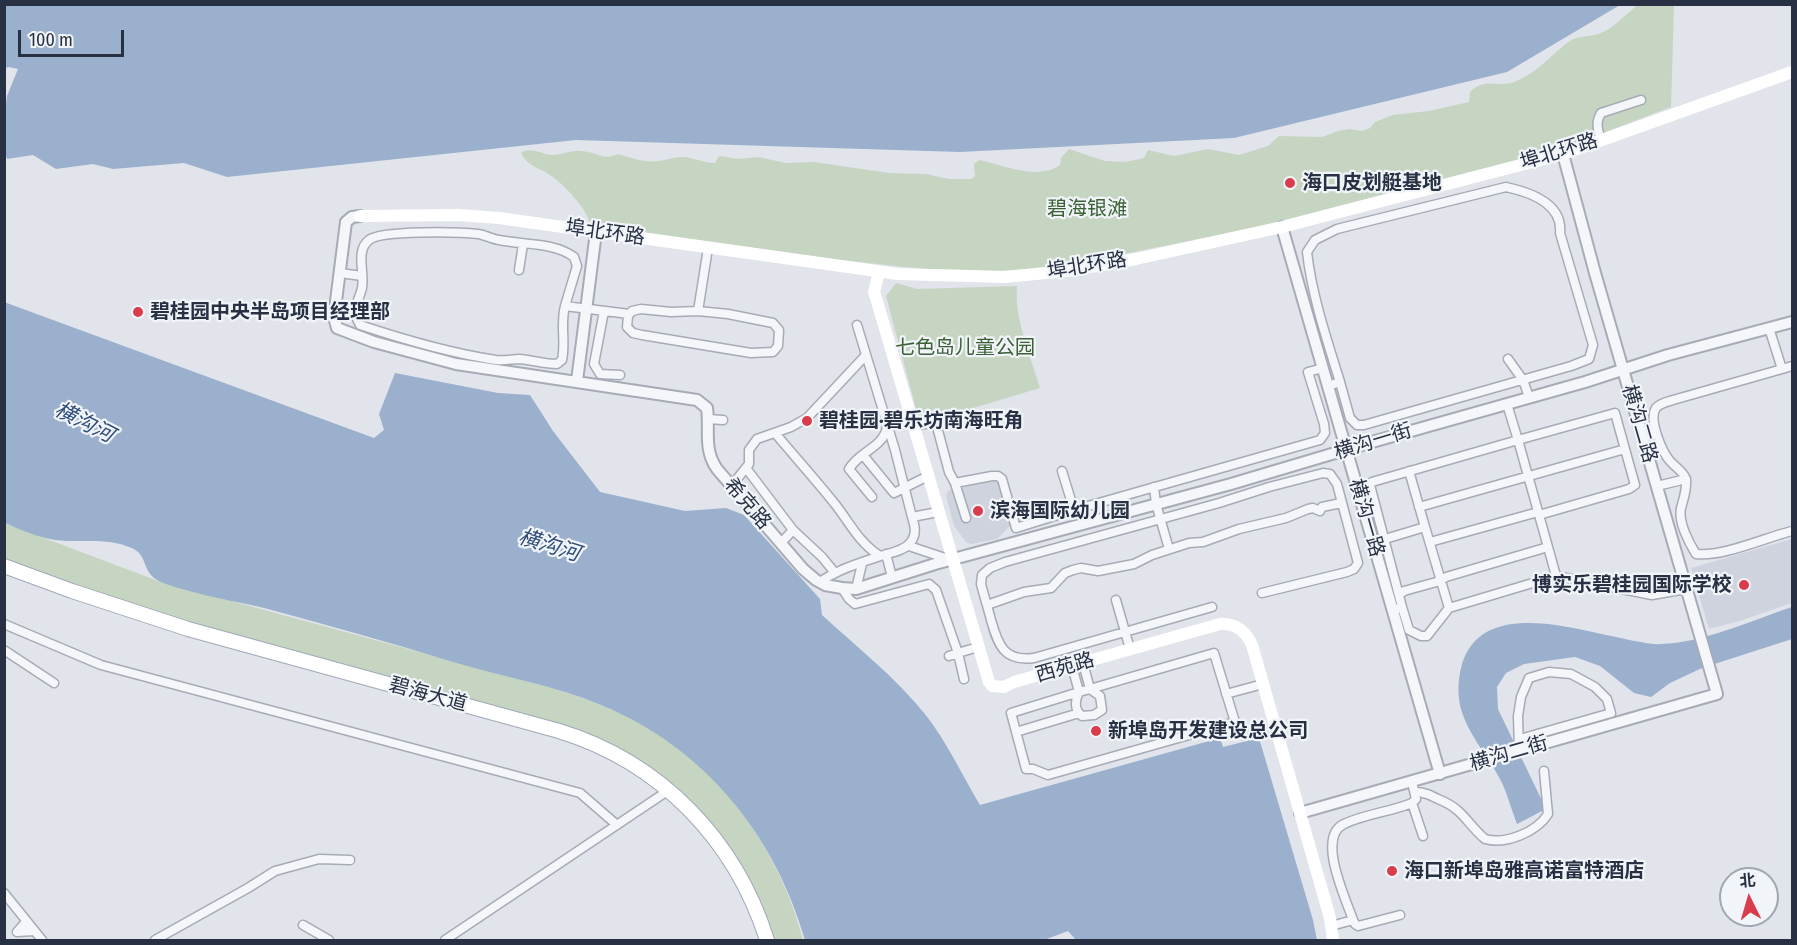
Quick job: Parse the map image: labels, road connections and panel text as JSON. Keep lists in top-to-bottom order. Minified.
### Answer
{"streets":{"main road":["埠北环路","西苑路","碧海大道"],"street":["横沟二路","横沟一街","希克路","横沟一路","横沟二街"]},"crossings":[["埠北环路","横沟二路"],["埠北环路","横沟一路"],["埠北环路","西苑路"],["横沟二路","横沟一街"],["横沟二路","横沟二街"],["横沟一街","希克路"],["横沟一街","横沟一路"],["横沟一街","西苑路"],["希克路","西苑路"],["横沟一路","横沟二街"],["西苑路","横沟二街"]],"water":["横沟河"],"parks":["碧海银滩","七色岛儿童公园"],"places":["海口皮划艇基地","碧桂园中央半岛项目经理部","碧桂园·碧乐坊南海旺角","滨海国际幼儿园","博实乐碧桂园国际学校","新埠岛开发建设总公司","海口新埠岛雅高诺富特酒店"],"scale_bar":"100 m","north":"top"}
